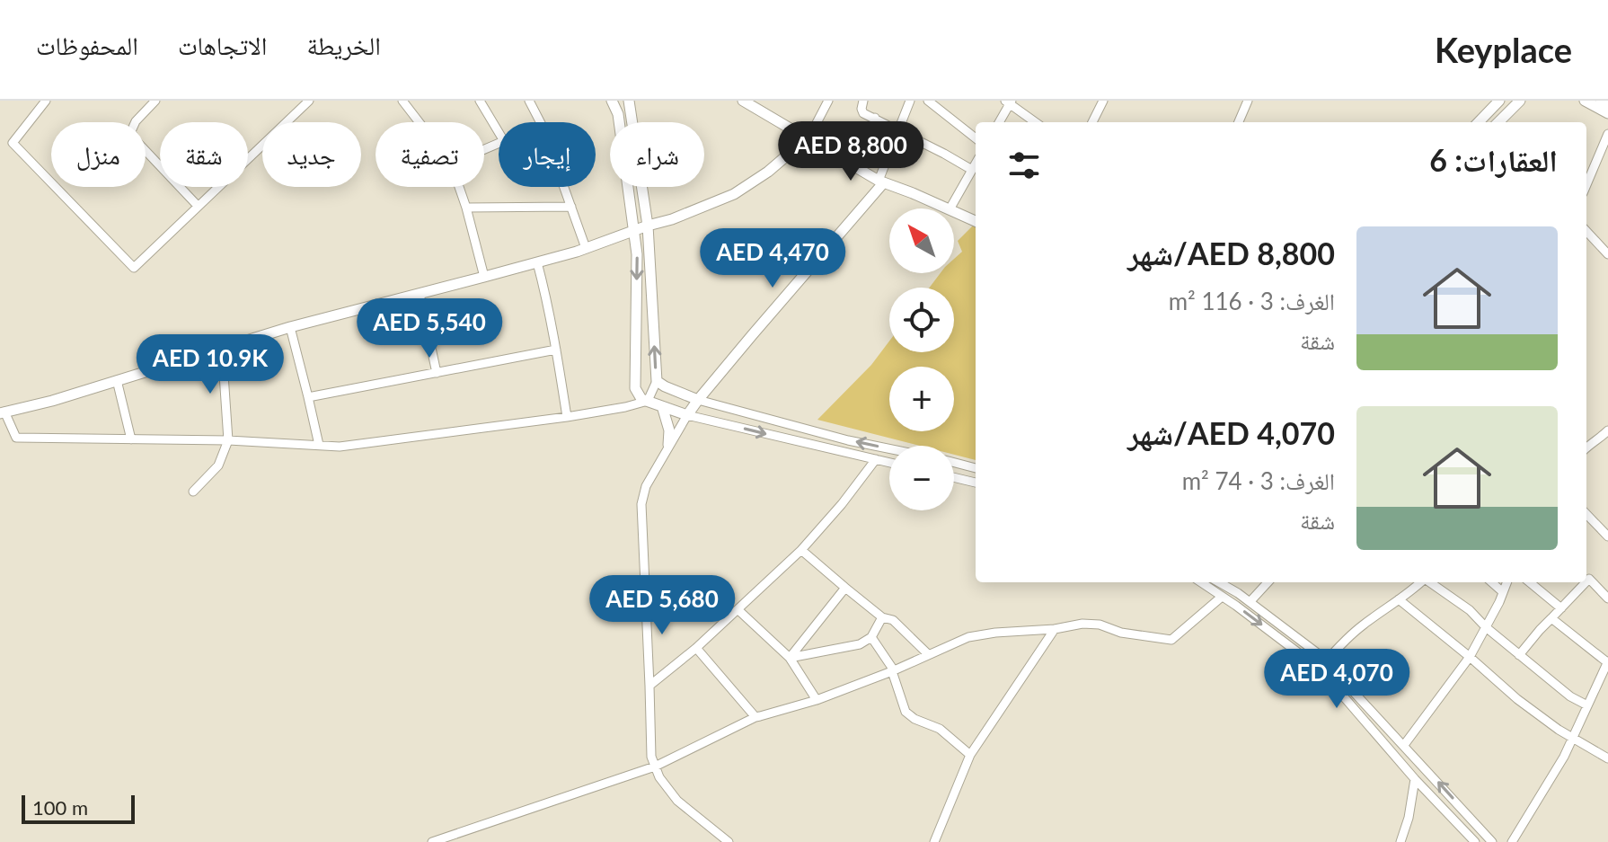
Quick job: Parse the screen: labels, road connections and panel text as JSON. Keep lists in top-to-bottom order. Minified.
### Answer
{"scale_bar":"100 m","north":"top left","page":{"header":"Keyplace","nav":["الخريطة","الاتجاهات","المحفوظات"],"price":["AED 8,800","AED 4,470","AED 5,540","AED 10.9K","AED 5,680","AED 4,070"],"chip":["شراء","إيجار","تصفية","جديد","شقة","منزل"],"heading":"العقارات: 6","map_buttons":["+","−"],"list":[{"name":"AED 8,800/شهر","note":"الغرف: 3 · 116 m² · شقة"},{"name":"AED 4,070/شهر","note":"الغرف: 3 · 74 m² · شقة"}],"scale":"100 m"}}
